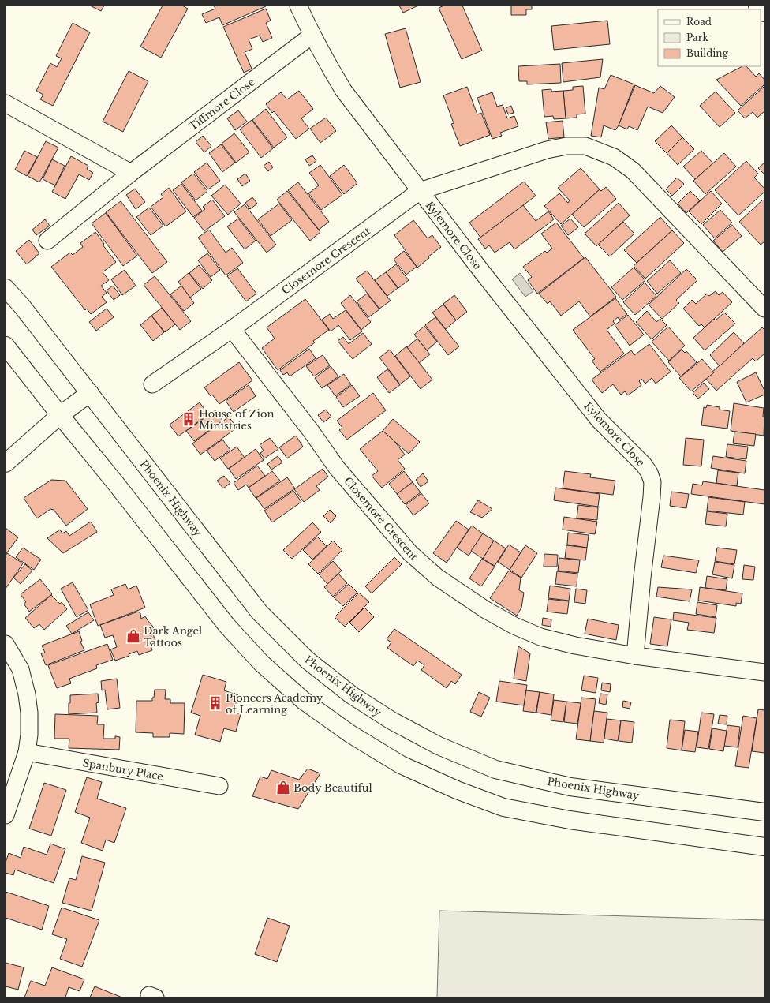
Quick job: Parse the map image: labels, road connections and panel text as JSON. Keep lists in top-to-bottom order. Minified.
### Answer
{"streets":{"main road":["Phoenix Highway"],"street":["Tiffmore Close","Kylemore Close","Closemore Crescent","Spanbury Place"]},"crossings":[["Tiffmore Close","Kylemore Close"],["Kylemore Close","Closemore Crescent"]],"places":{"building":["House of Zion Ministries","Pioneers Academy of Learning"],"shop":["Dark Angel Tattoos","Body Beautiful"]},"legend":["Road","Park","Building"]}
